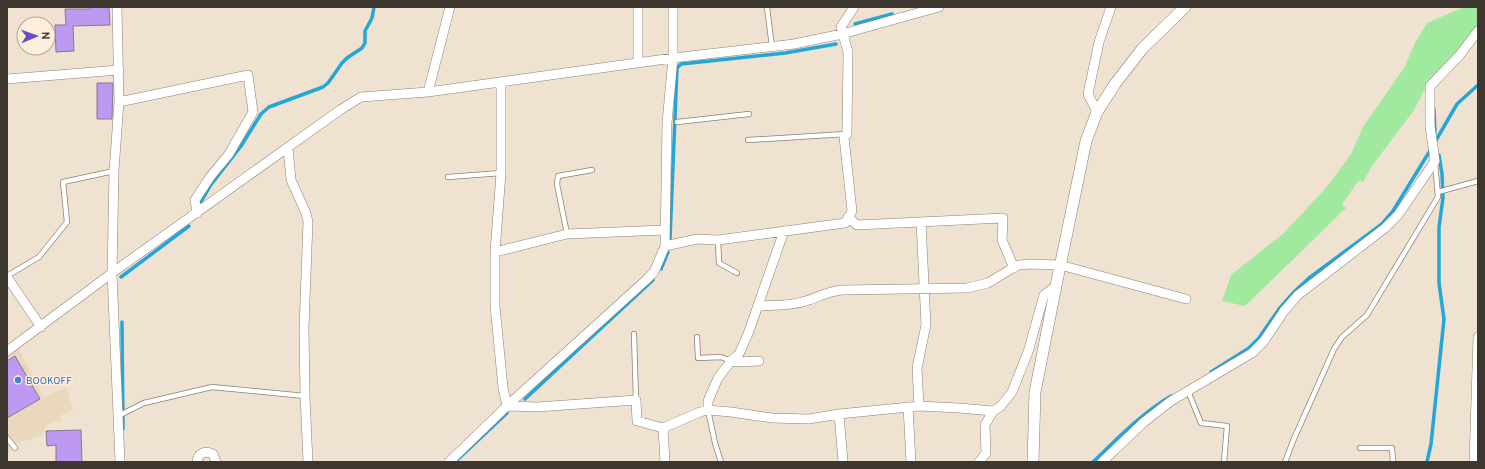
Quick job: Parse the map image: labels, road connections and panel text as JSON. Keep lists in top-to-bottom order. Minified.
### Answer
{"places":["BOOKOFF"],"north":"right"}
